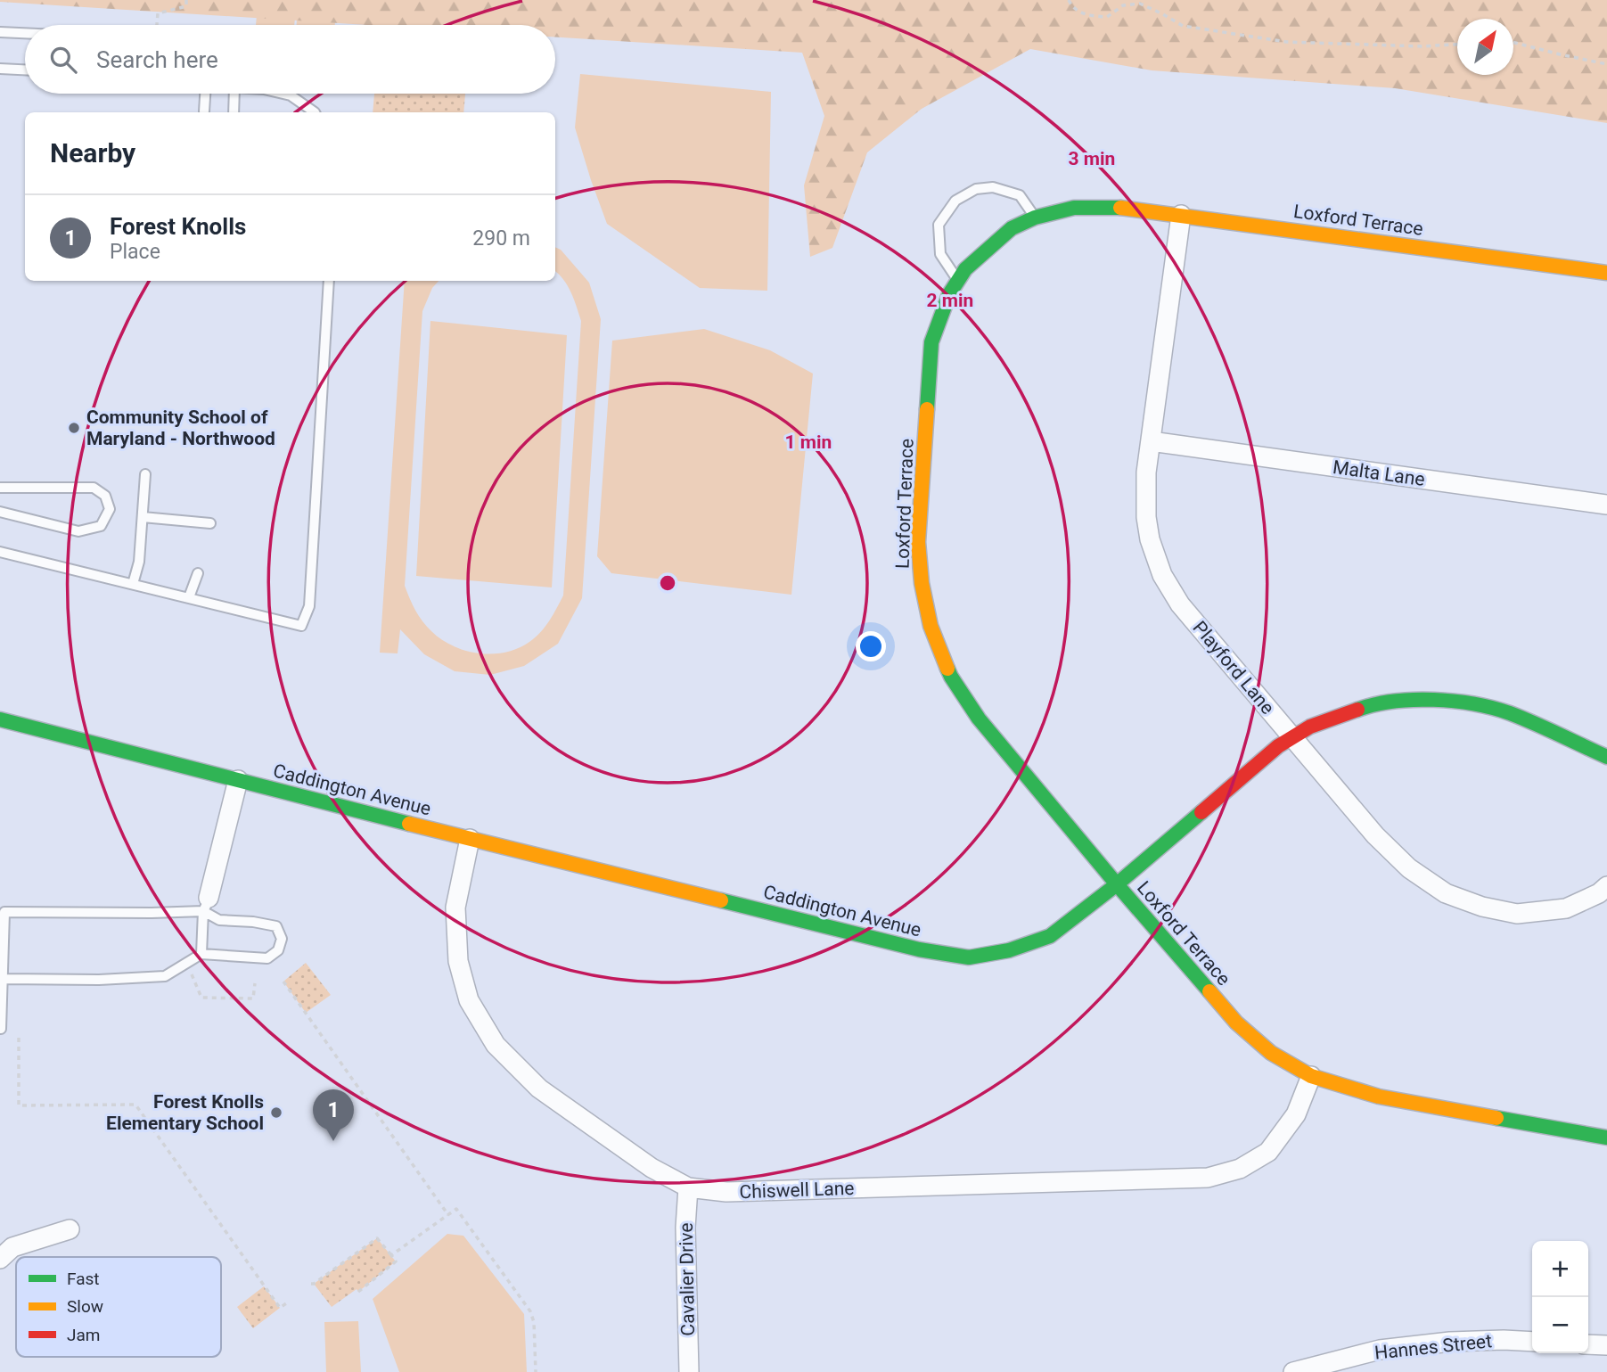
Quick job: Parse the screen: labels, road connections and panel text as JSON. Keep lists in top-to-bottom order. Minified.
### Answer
{"streets":{"street":["Loxford Terrace","Malta Lane","Playford Lane","Caddington Avenue","Chiswell Lane","Cavalier Drive","Hannes Street"]},"crossings":[["Loxford Terrace","Playford Lane"],["Loxford Terrace","Caddington Avenue"],["Loxford Terrace","Chiswell Lane"],["Malta Lane","Playford Lane"],["Playford Lane","Caddington Avenue"],["Caddington Avenue","Chiswell Lane"],["Chiswell Lane","Cavalier Drive"]],"places":["Community School of Maryland - Northwood","Forest Knolls Elementary School"],"legend":["Fast","Slow","Jam"],"north":"top right","page":{"search":"Search here","heading":"Nearby","list":[{"mark":"1","name":"Forest Knolls","note":"Place","value":"290 m"}],"pins":"1","map_buttons":["+","−"]},"rings":["3 min","2 min","1 min"]}
